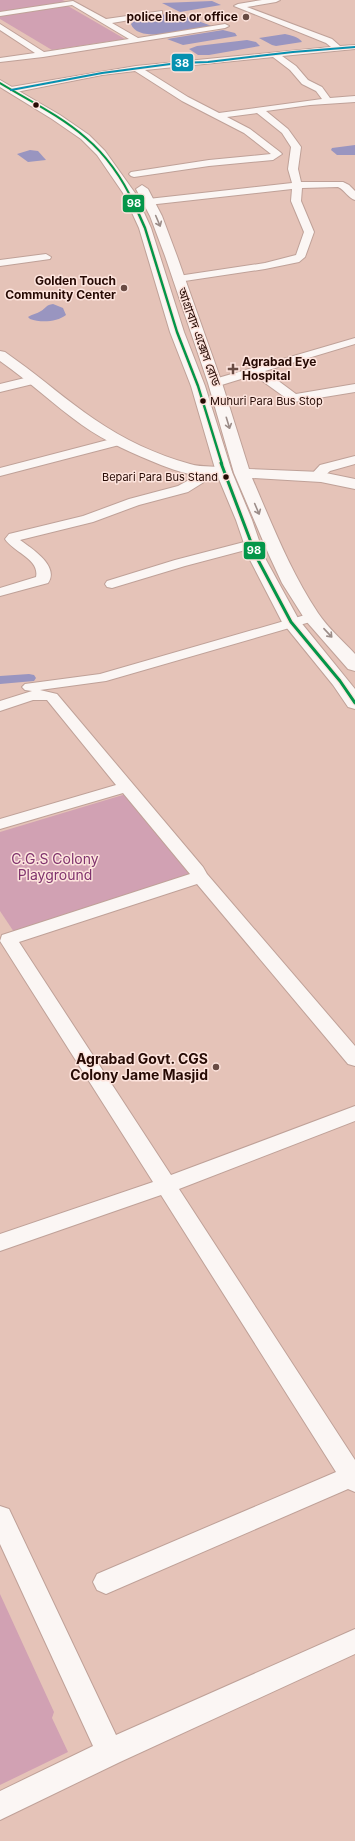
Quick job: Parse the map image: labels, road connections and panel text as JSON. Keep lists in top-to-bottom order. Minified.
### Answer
{"streets":{"main road":["আগ্রাবাদ এক্সেস রোড"]},"parks":["C.G.S Colony Playground"],"places":{"other":["police line or office","Golden Touch Community Center","Muhuri Para Bus Stop","Bepari Para Bus Stand","Agrabad Govt. CGS Colony Jame Masjid"],"health":["Agrabad Eye Hospital"]},"lines":["transit line 38","transit line 98"]}
